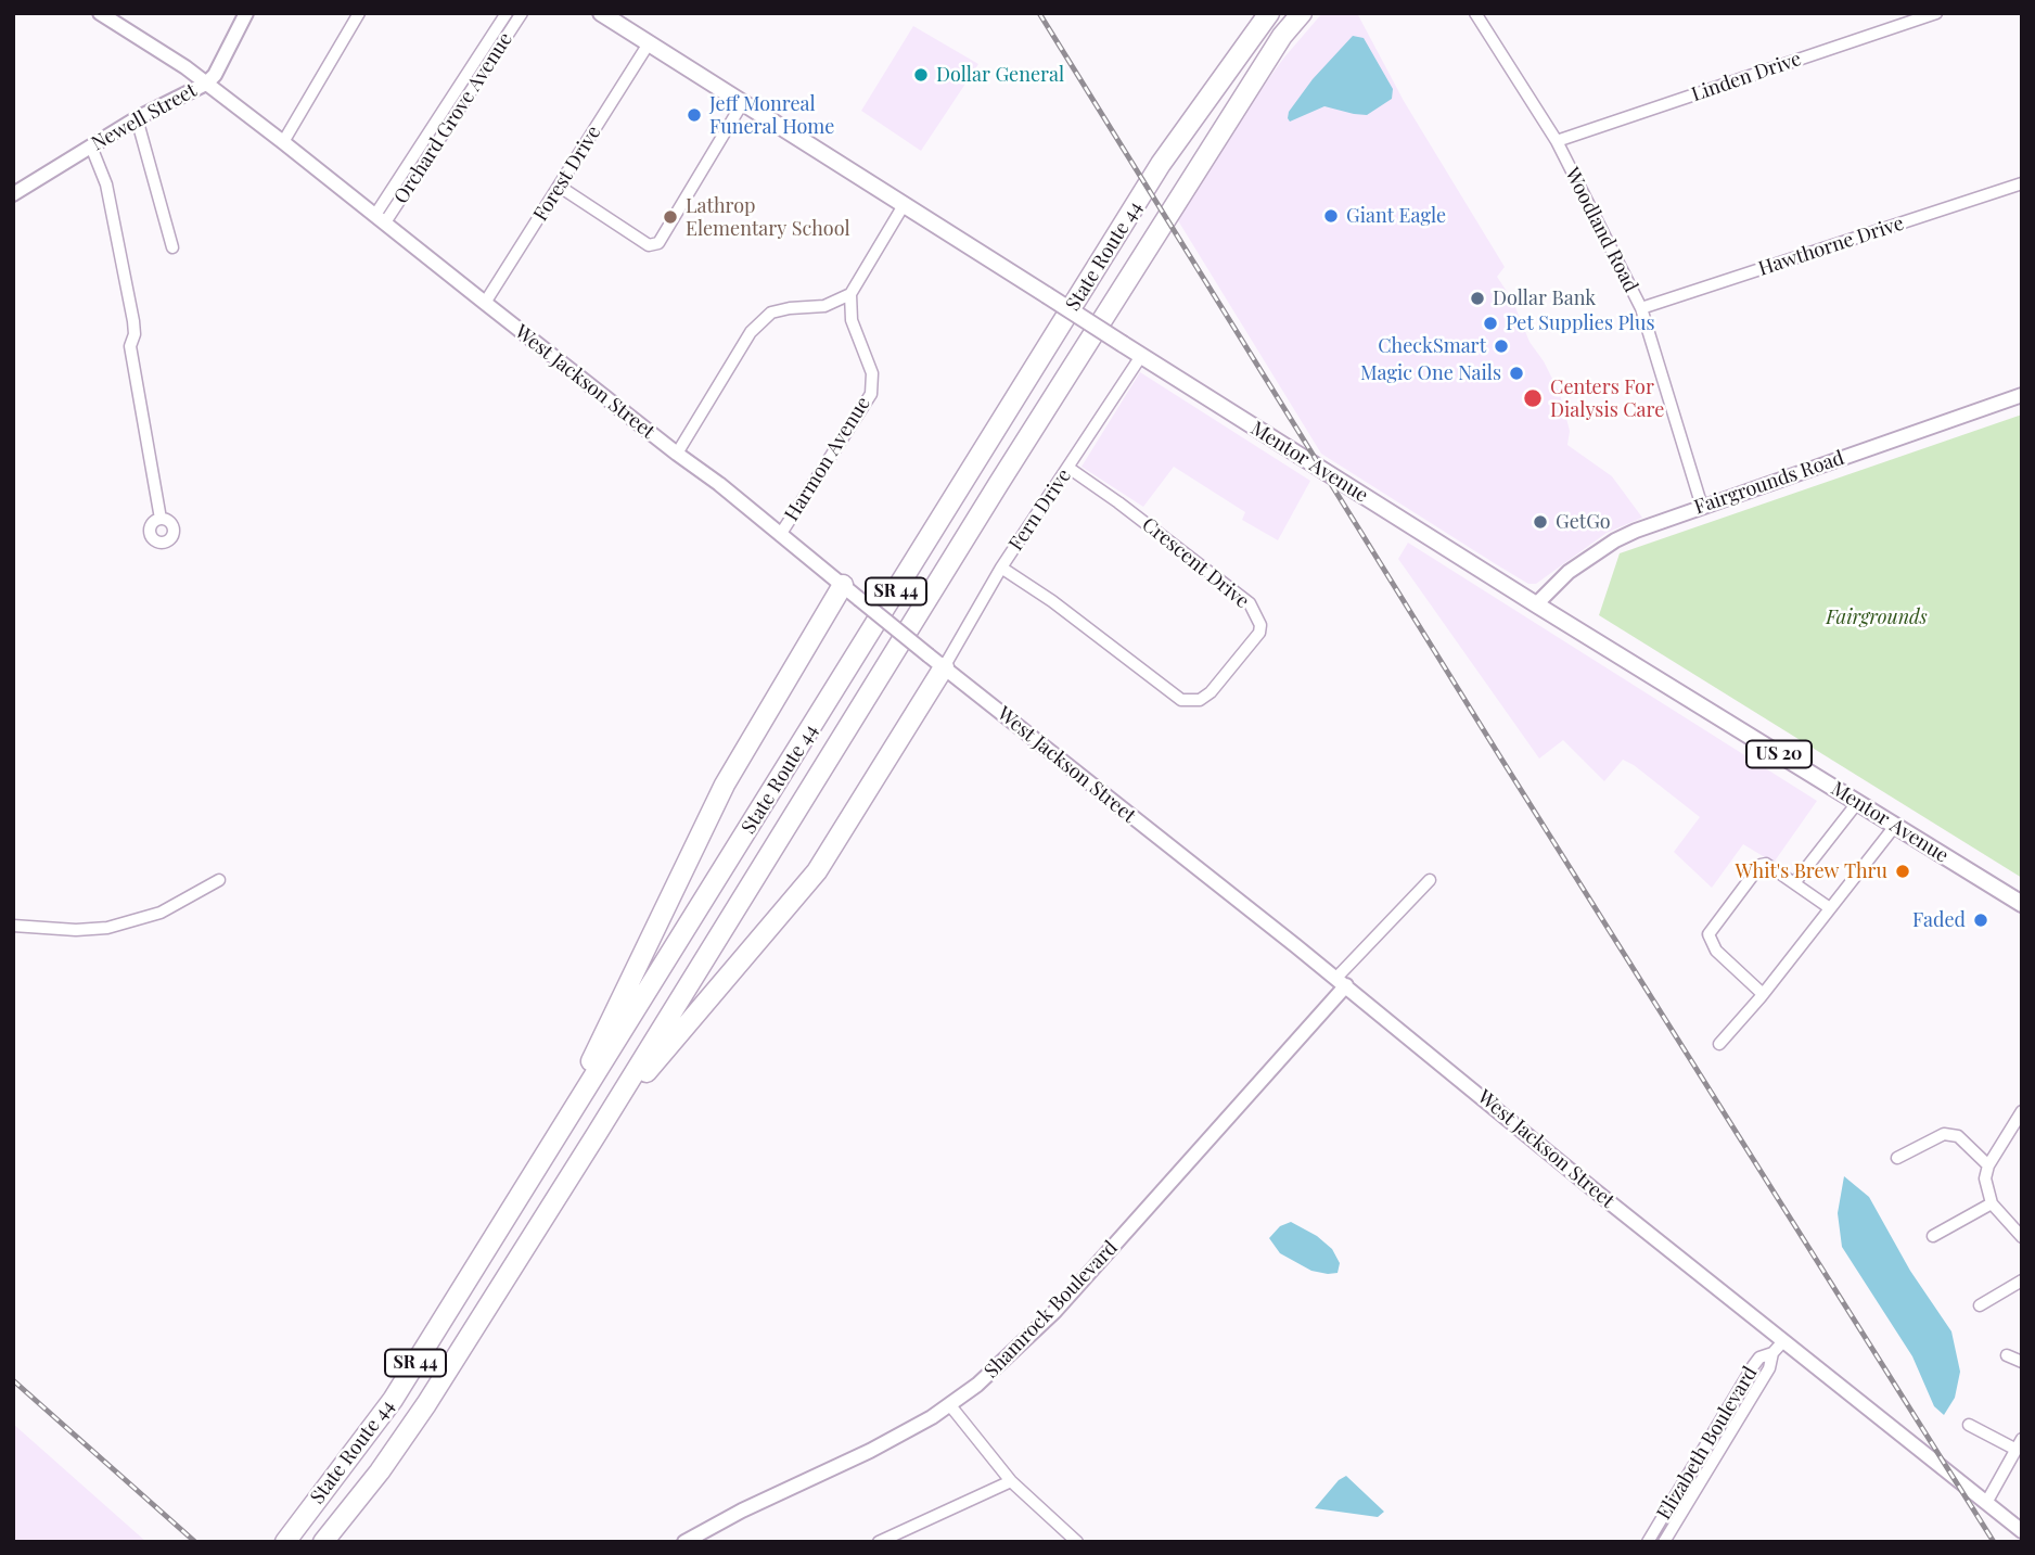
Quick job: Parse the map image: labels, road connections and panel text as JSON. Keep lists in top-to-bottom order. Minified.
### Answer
{"streets":{"highway":["State Route 44","SR 44"],"main road":["Mentor Avenue","US 20"],"street":["Linden Drive","Newell Street","Orchard Grove Avenue","Forest Drive","Woodland Road","Hawthorne Drive","West Jackson Street","Harmon Avenue","Fairgrounds Road","Fern Drive","Crescent Drive","Shamrock Boulevard","Elizabeth Boulevard"]},"crossings":[["Linden Drive","Woodland Road"],["Newell Street","West Jackson Street"],["Orchard Grove Avenue","West Jackson Street"],["Forest Drive","West Jackson Street"],["Forest Drive","Mentor Avenue"],["Woodland Road","Hawthorne Drive"],["Woodland Road","Fairgrounds Road"],["West Jackson Street","Harmon Avenue"],["West Jackson Street","Fern Drive"],["West Jackson Street","Shamrock Boulevard"],["West Jackson Street","Elizabeth Boulevard"],["Mentor Avenue","Fairgrounds Road"],["Mentor Avenue","Fern Drive"],["Fern Drive","Crescent Drive"]],"parks":["Fairgrounds"],"places":["Dollar General","Jeff Monreal Funeral Home","Giant Eagle","Lathrop Elementary School","Dollar Bank","Pet Supplies Plus","CheckSmart","Magic One Nails","Centers For Dialysis Care","GetGo","Whit's Brew Thru","Faded"]}
